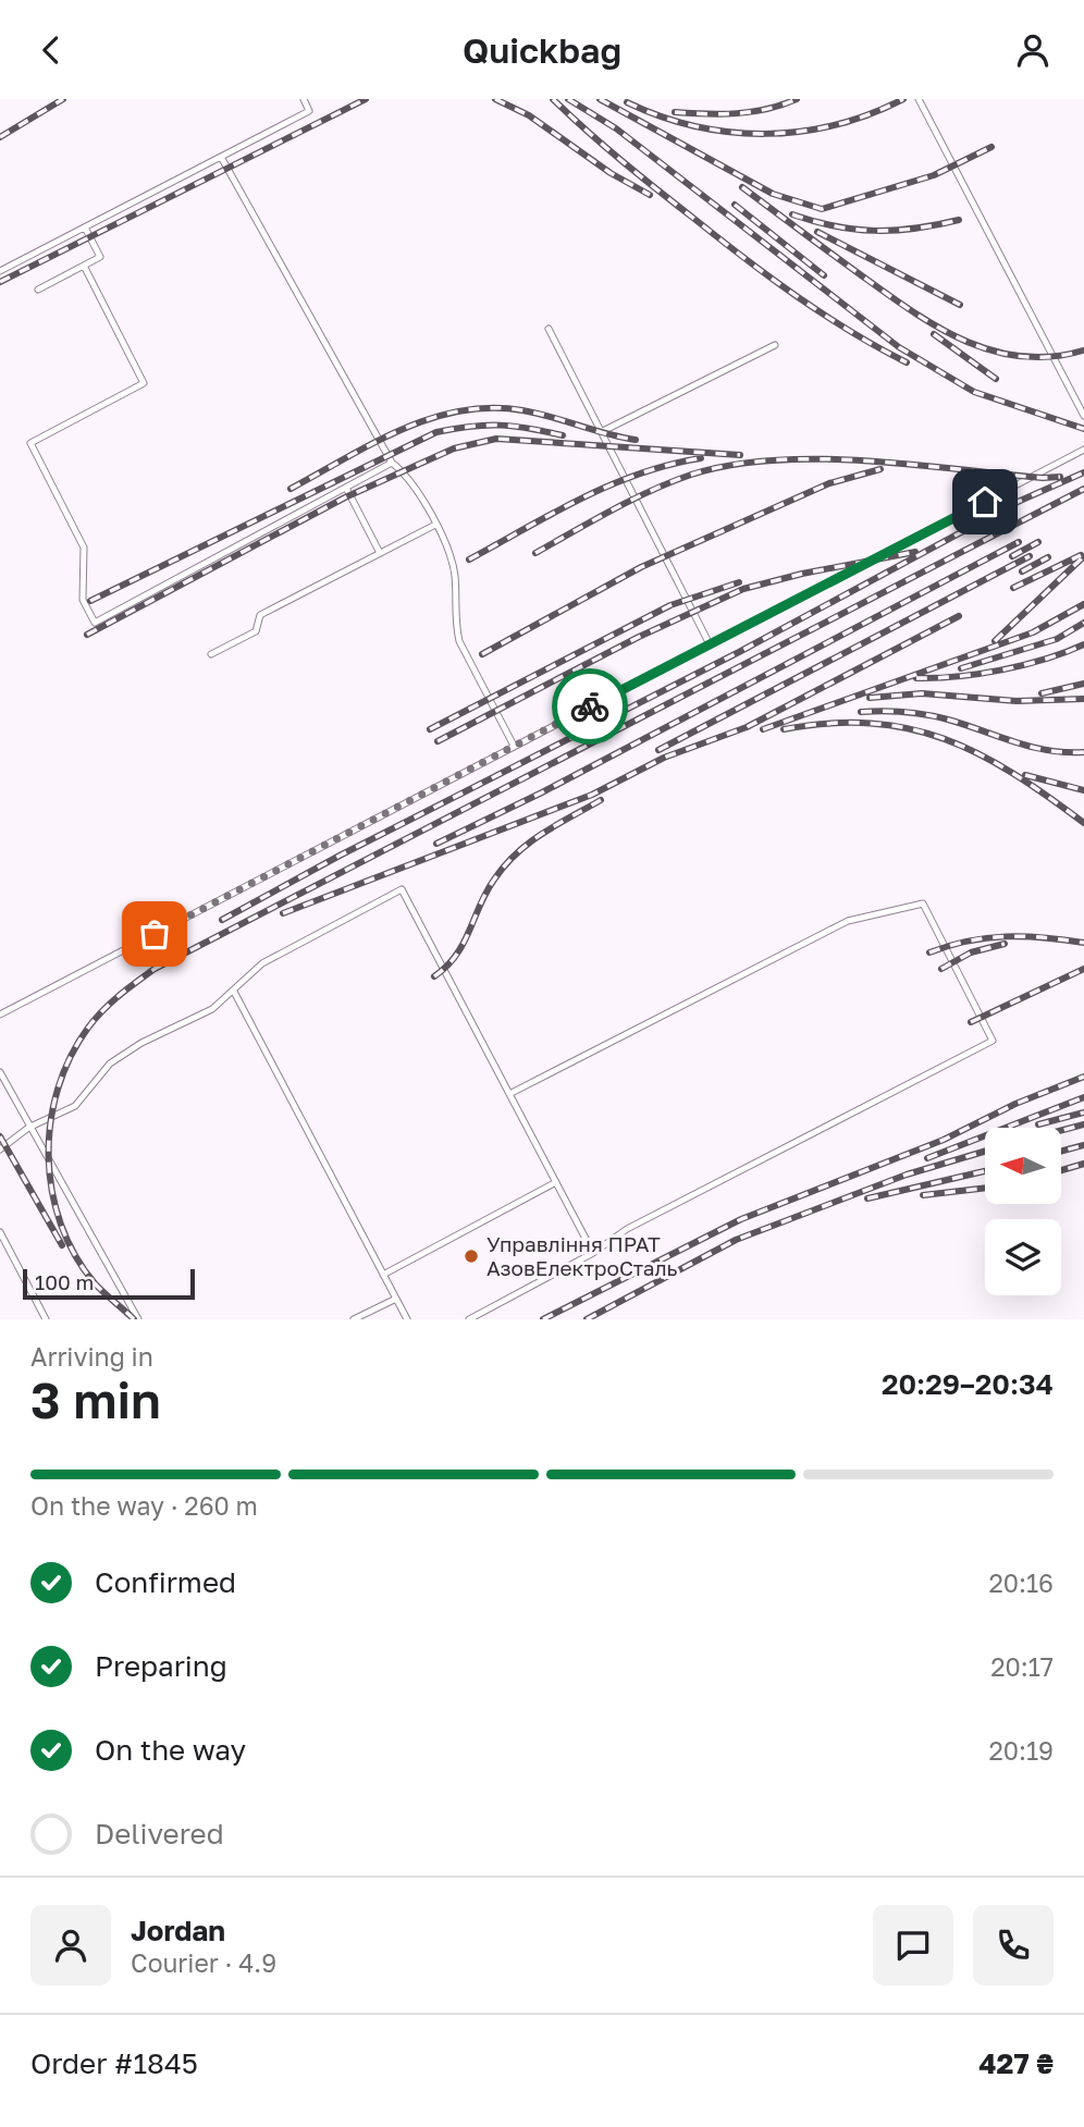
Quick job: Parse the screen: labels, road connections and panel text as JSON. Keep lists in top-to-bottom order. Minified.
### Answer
{"places":["Управління ПРАТ АзовЕлектроСталь"],"scale_bar":"100 m","north":"left","page":{"header":"Quickbag","scale":"100 m","heading":["3 min","Arriving in","20:29–20:34"],"panel":["Jordan","Courier · 4.9","Order #1845","427 ₴"],"bar":"On the way · 260 m","list":[["Confirmed","20:16"],["Preparing","20:17"],["On the way","20:19"],"Delivered"]}}
